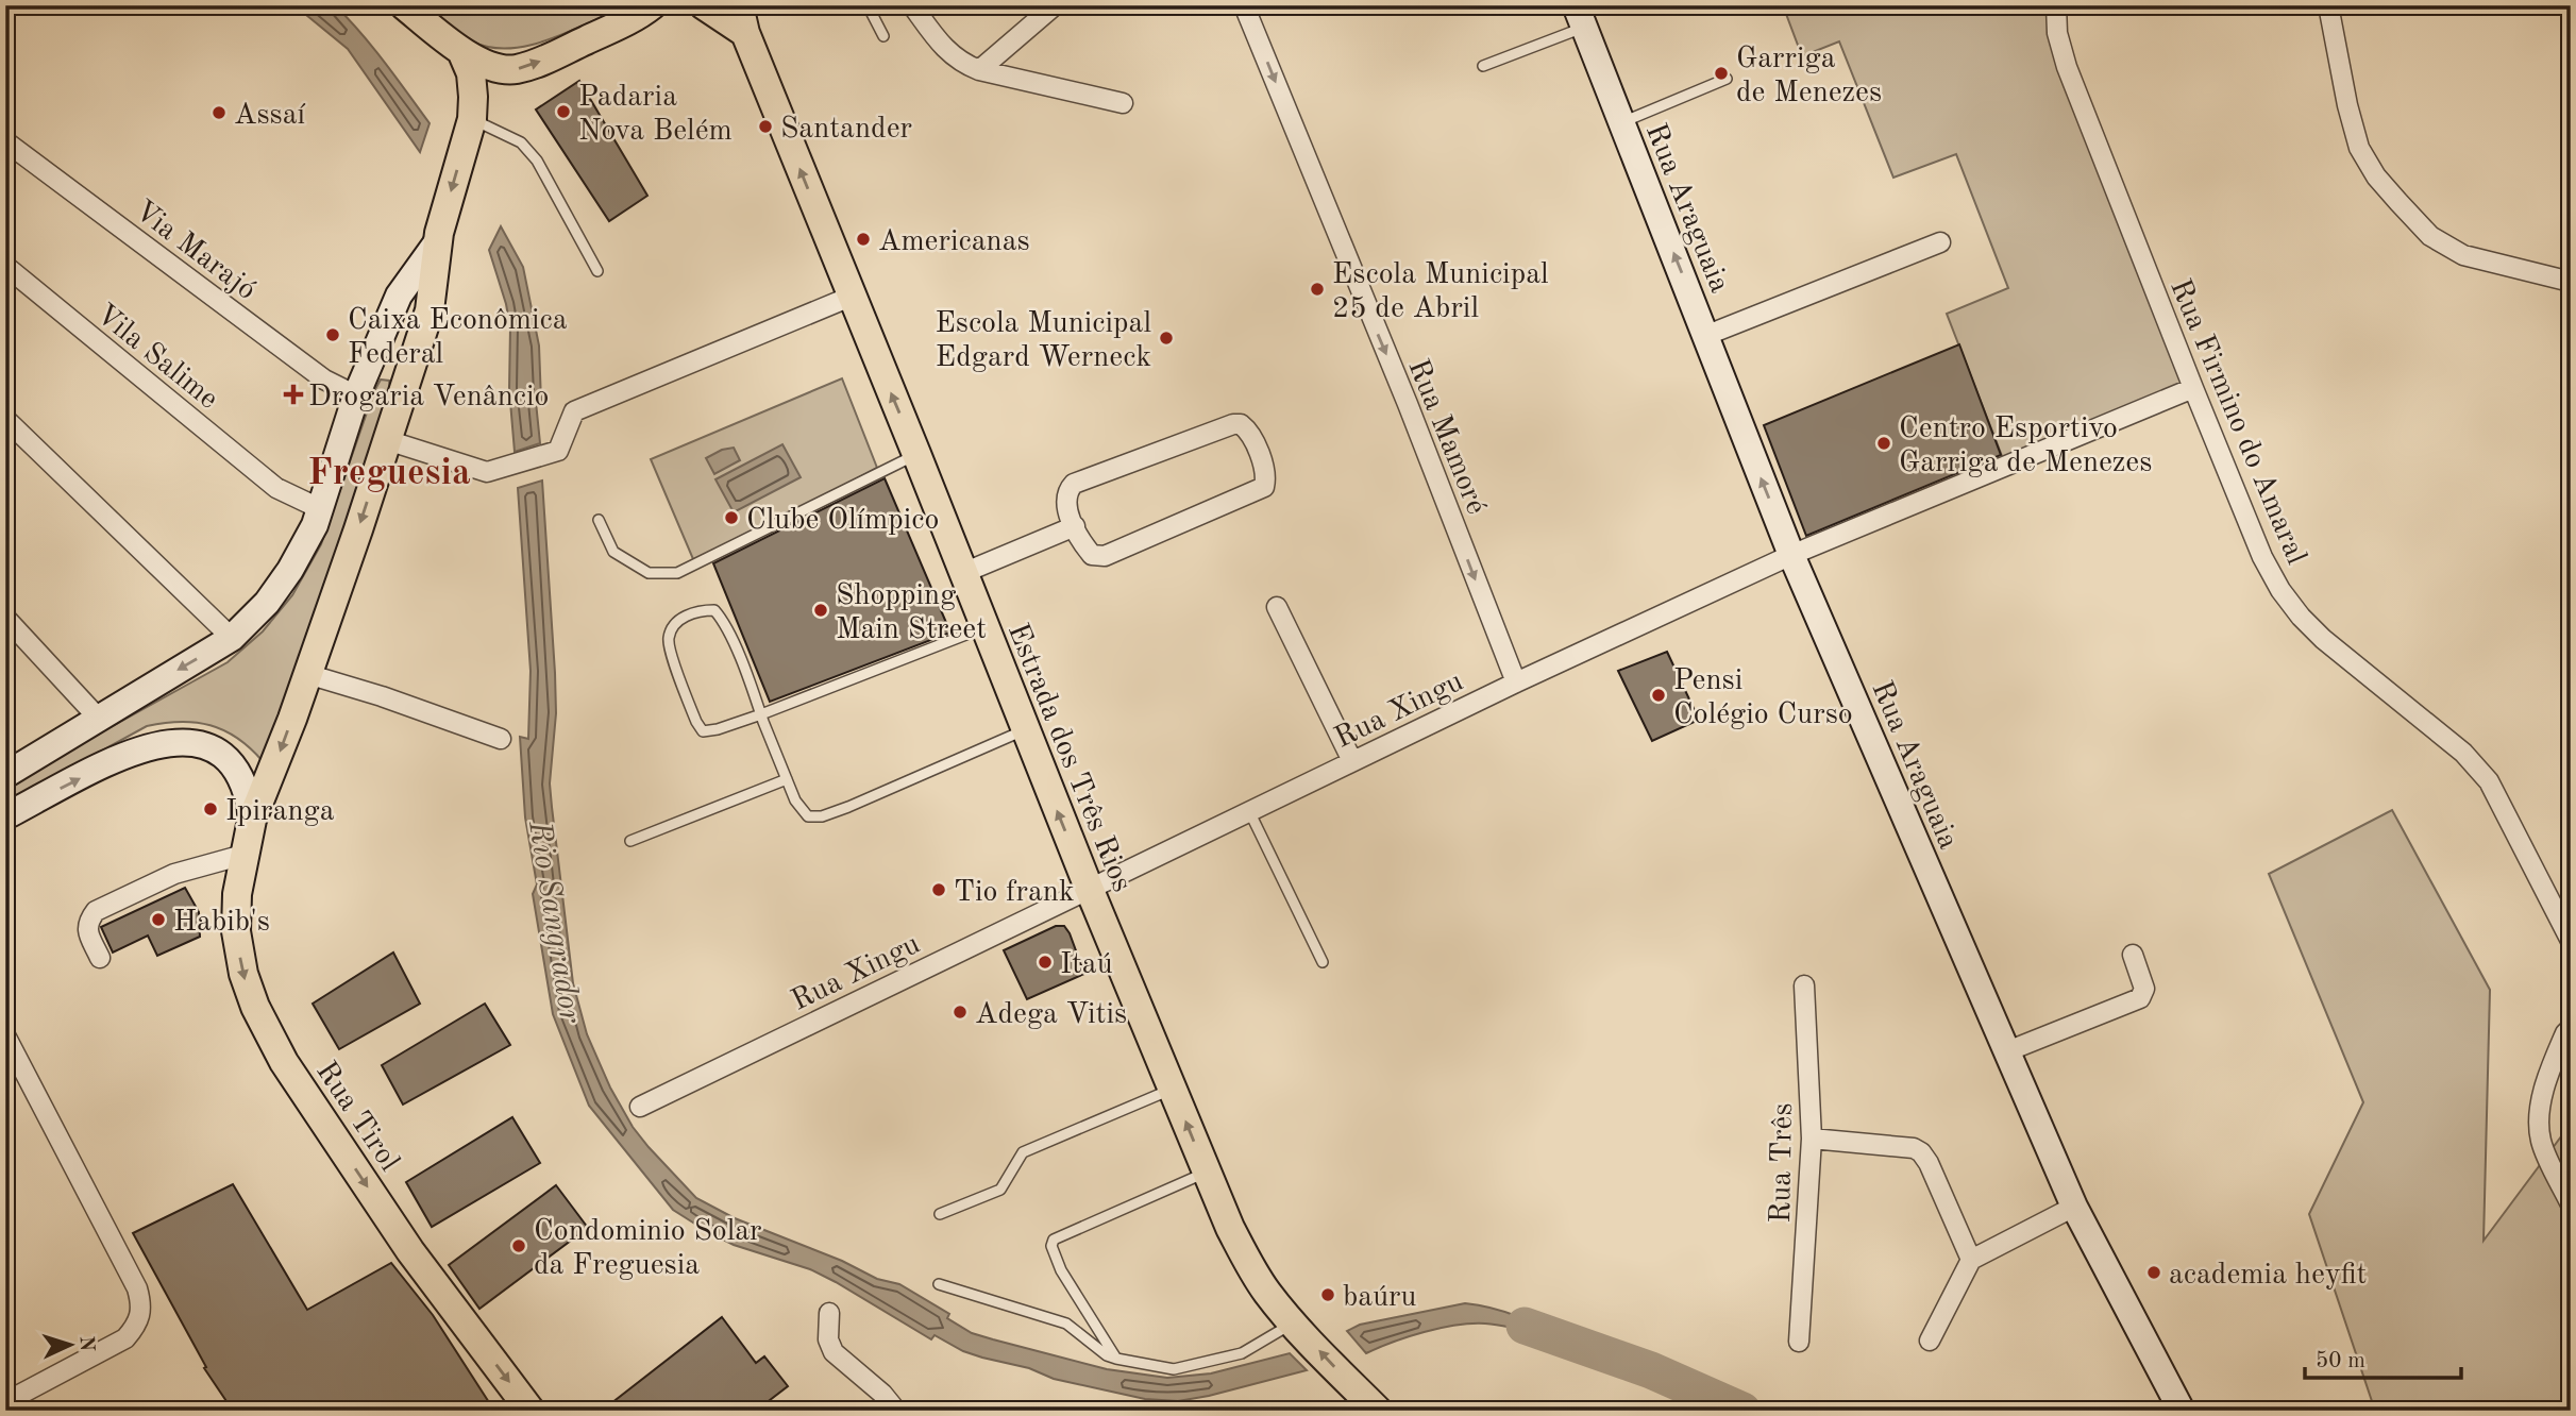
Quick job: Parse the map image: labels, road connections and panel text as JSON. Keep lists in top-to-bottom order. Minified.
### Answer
{"streets":{"main road":["Estrada dos Três Rios","Rua Tirol"],"street":["Rua Araguaia","Via Marajó","Vila Salime","Rua Firmino do Amaral","Rua Mamoré","Rua Xingu","Rua Três"]},"crossings":[["Rua Araguaia","Rua Xingu"],["Rua Firmino do Amaral","Rua Xingu"],["Rua Mamoré","Rua Xingu"],["Rua Xingu","Estrada dos Três Rios"]],"one_way":["Rua Mamoré","Estrada dos Três Rios","Rua Tirol"],"districts":["Freguesia"],"water":["Rio Sangrador"],"places":{"other":["Garriga de Menezes","Padaria Nova Belém","Assaí","Santander","Americanas","Escola Municipal 25 de Abril","Caixa Econômica Federal","Escola Municipal Edgard Werneck","Centro Esportivo Garriga de Menezes","Clube Olímpico","Shopping Main Street","Pensi Colégio Curso","Ipiranga","Tio frank","Habib's","Itaú","Adega Vitis","Condominio Solar da Freguesia","academia heyfit","baúru"],"health":["Drogaria Venâncio"]},"scale_bar":"50 m","north":"right"}
